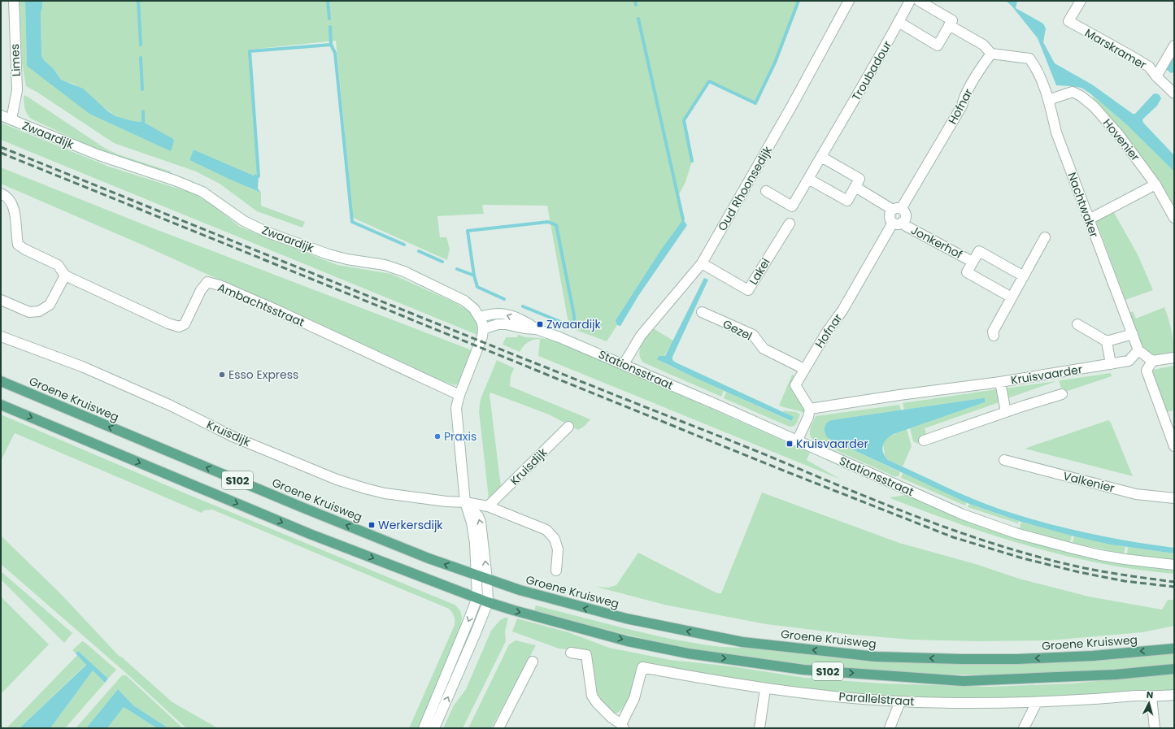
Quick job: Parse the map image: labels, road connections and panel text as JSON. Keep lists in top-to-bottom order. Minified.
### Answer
{"streets":{"main road":["Groene Kruisweg","S102"],"street":["Marskramer","Limes","Troubadour","Hofnar","Zwaardijk","Hovenier","Oud Rhoonsedijk","Nachtwaker","Jonkerhof","Lakei","Ambachtsstraat","Gezel","Stationsstraat","Kruisvaarder","Kruisdijk","Valkenier","Parallelstraat"]},"crossings":[["Limes","Zwaardijk"],["Hofnar","Nachtwaker"],["Hofnar","Jonkerhof"],["Hofnar","Gezel"],["Hofnar","Kruisvaarder"],["Zwaardijk","Stationsstraat"],["Hovenier","Nachtwaker"],["Oud Rhoonsedijk","Lakei"],["Oud Rhoonsedijk","Stationsstraat"],["Nachtwaker","Kruisvaarder"]],"places":{"transit":["Zwaardijk","Kruisvaarder","Werkersdijk"],"other":["Esso Express","Praxis"]},"north":"top"}
